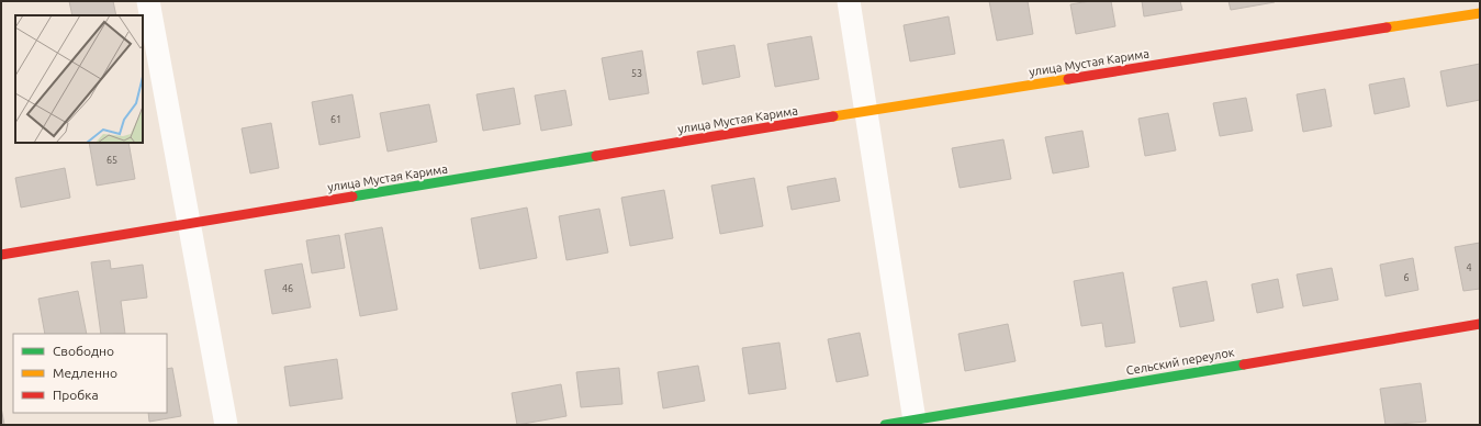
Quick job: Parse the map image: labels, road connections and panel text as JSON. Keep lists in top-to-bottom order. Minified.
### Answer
{"streets":{"street":["улица Мустая Карима","Сельский переулок"]},"house_numbers":["53","61","65","4","6","46"],"legend":["Свободно","Медленно","Пробка"]}
